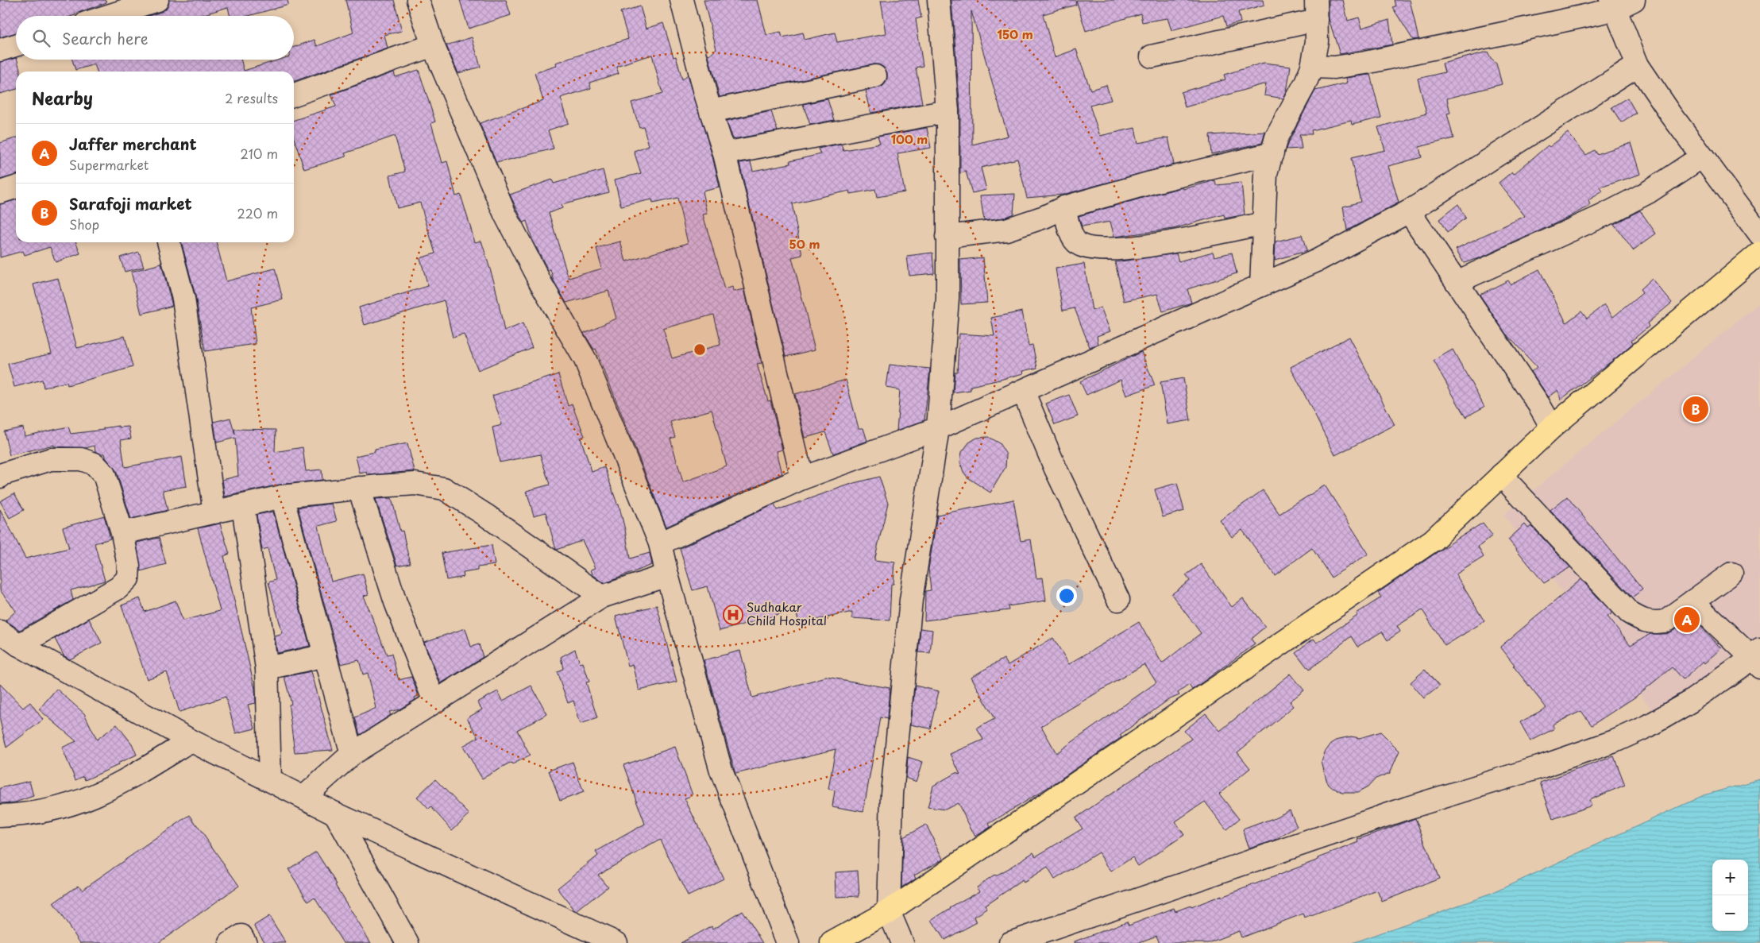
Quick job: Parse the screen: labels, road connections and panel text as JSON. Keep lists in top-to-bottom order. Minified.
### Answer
{"places":{"hospital":["Sudhakar Child Hospital"]},"page":{"search":"Search here","heading":["Nearby","2 results"],"list":[{"mark":"A","name":"Jaffer merchant","note":"Supermarket","value":"210 m"},{"mark":"B","name":"Sarafoji market","note":"Shop","value":"220 m"}],"pins":["B","A"],"map_buttons":["+","−"]},"rings":["150 m","100 m","50 m"]}
